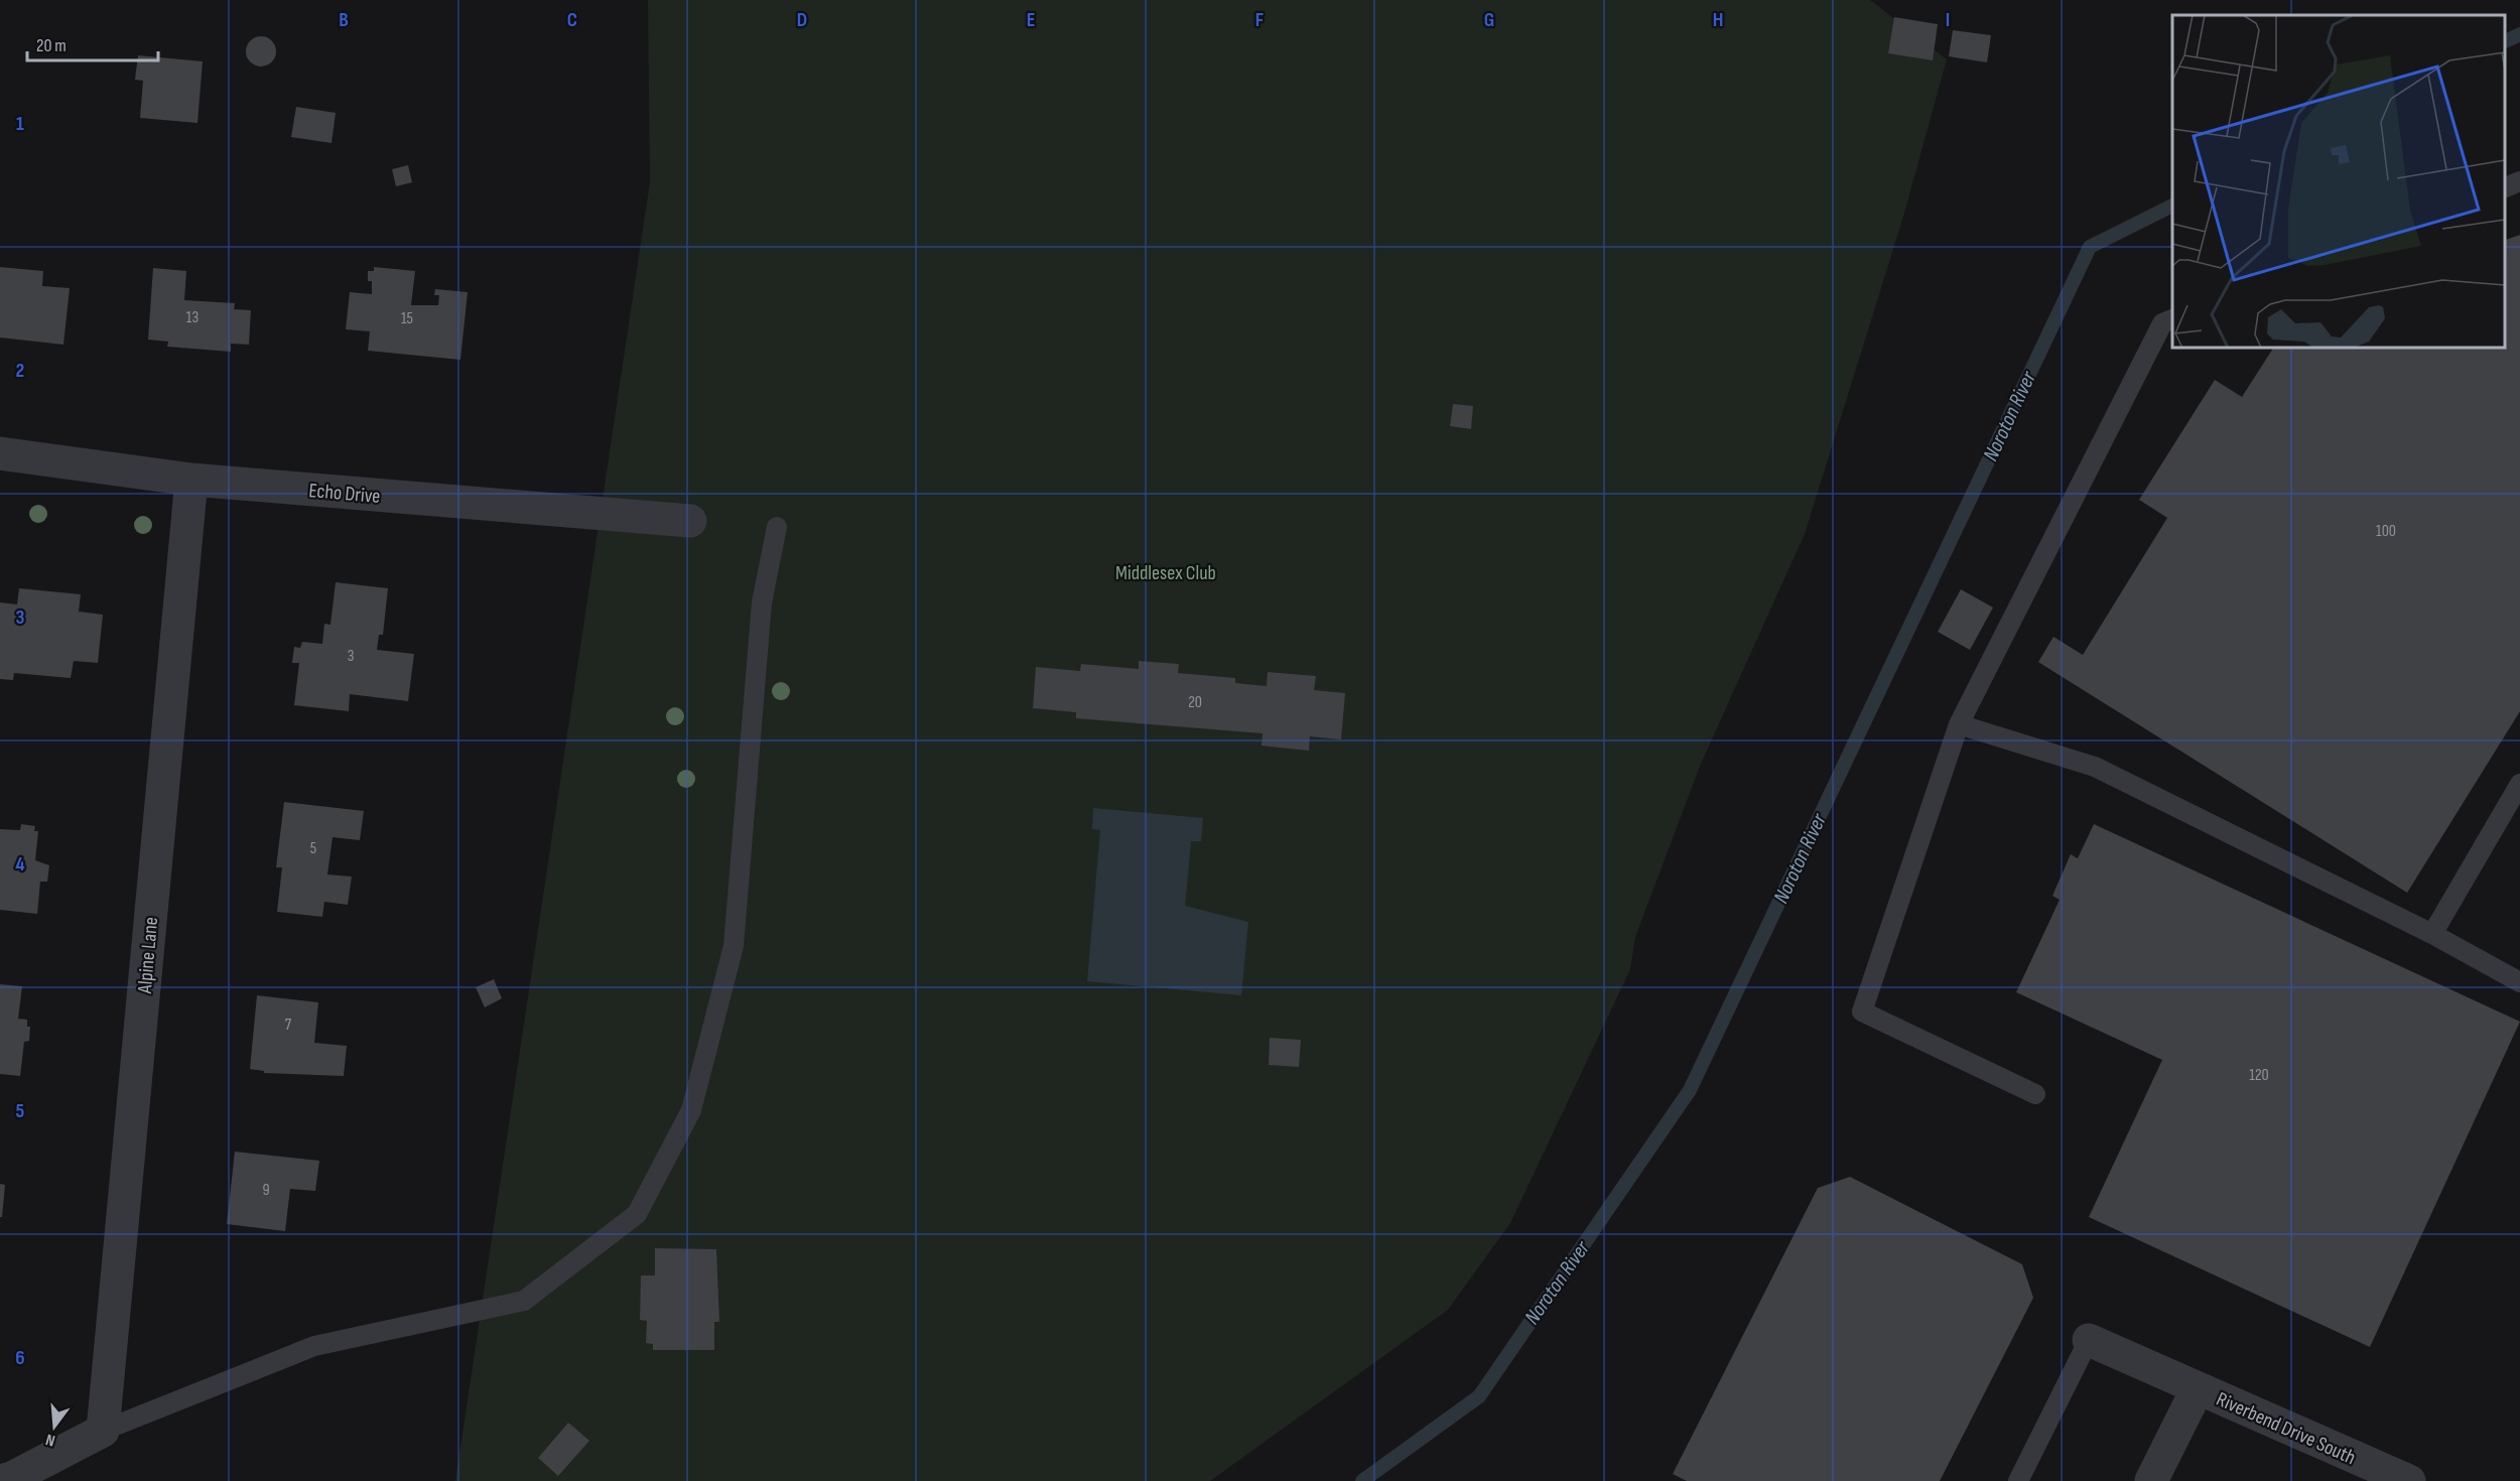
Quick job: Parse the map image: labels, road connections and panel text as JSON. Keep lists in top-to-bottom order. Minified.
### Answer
{"streets":{"street":["Echo Drive","Alpine Lane","Riverbend Drive South"]},"crossings":[["Echo Drive","Alpine Lane"]],"water":["Noroton River"],"parks":["Middlesex Club"],"house_numbers":["13","15","100","3","20","5","7","120","9"],"scale_bar":"20 m","north":"bottom","grid":{"columns":["B","C","D","E","F","G","H","I"],"rows":["1","2","3","4","5","6"]}}
